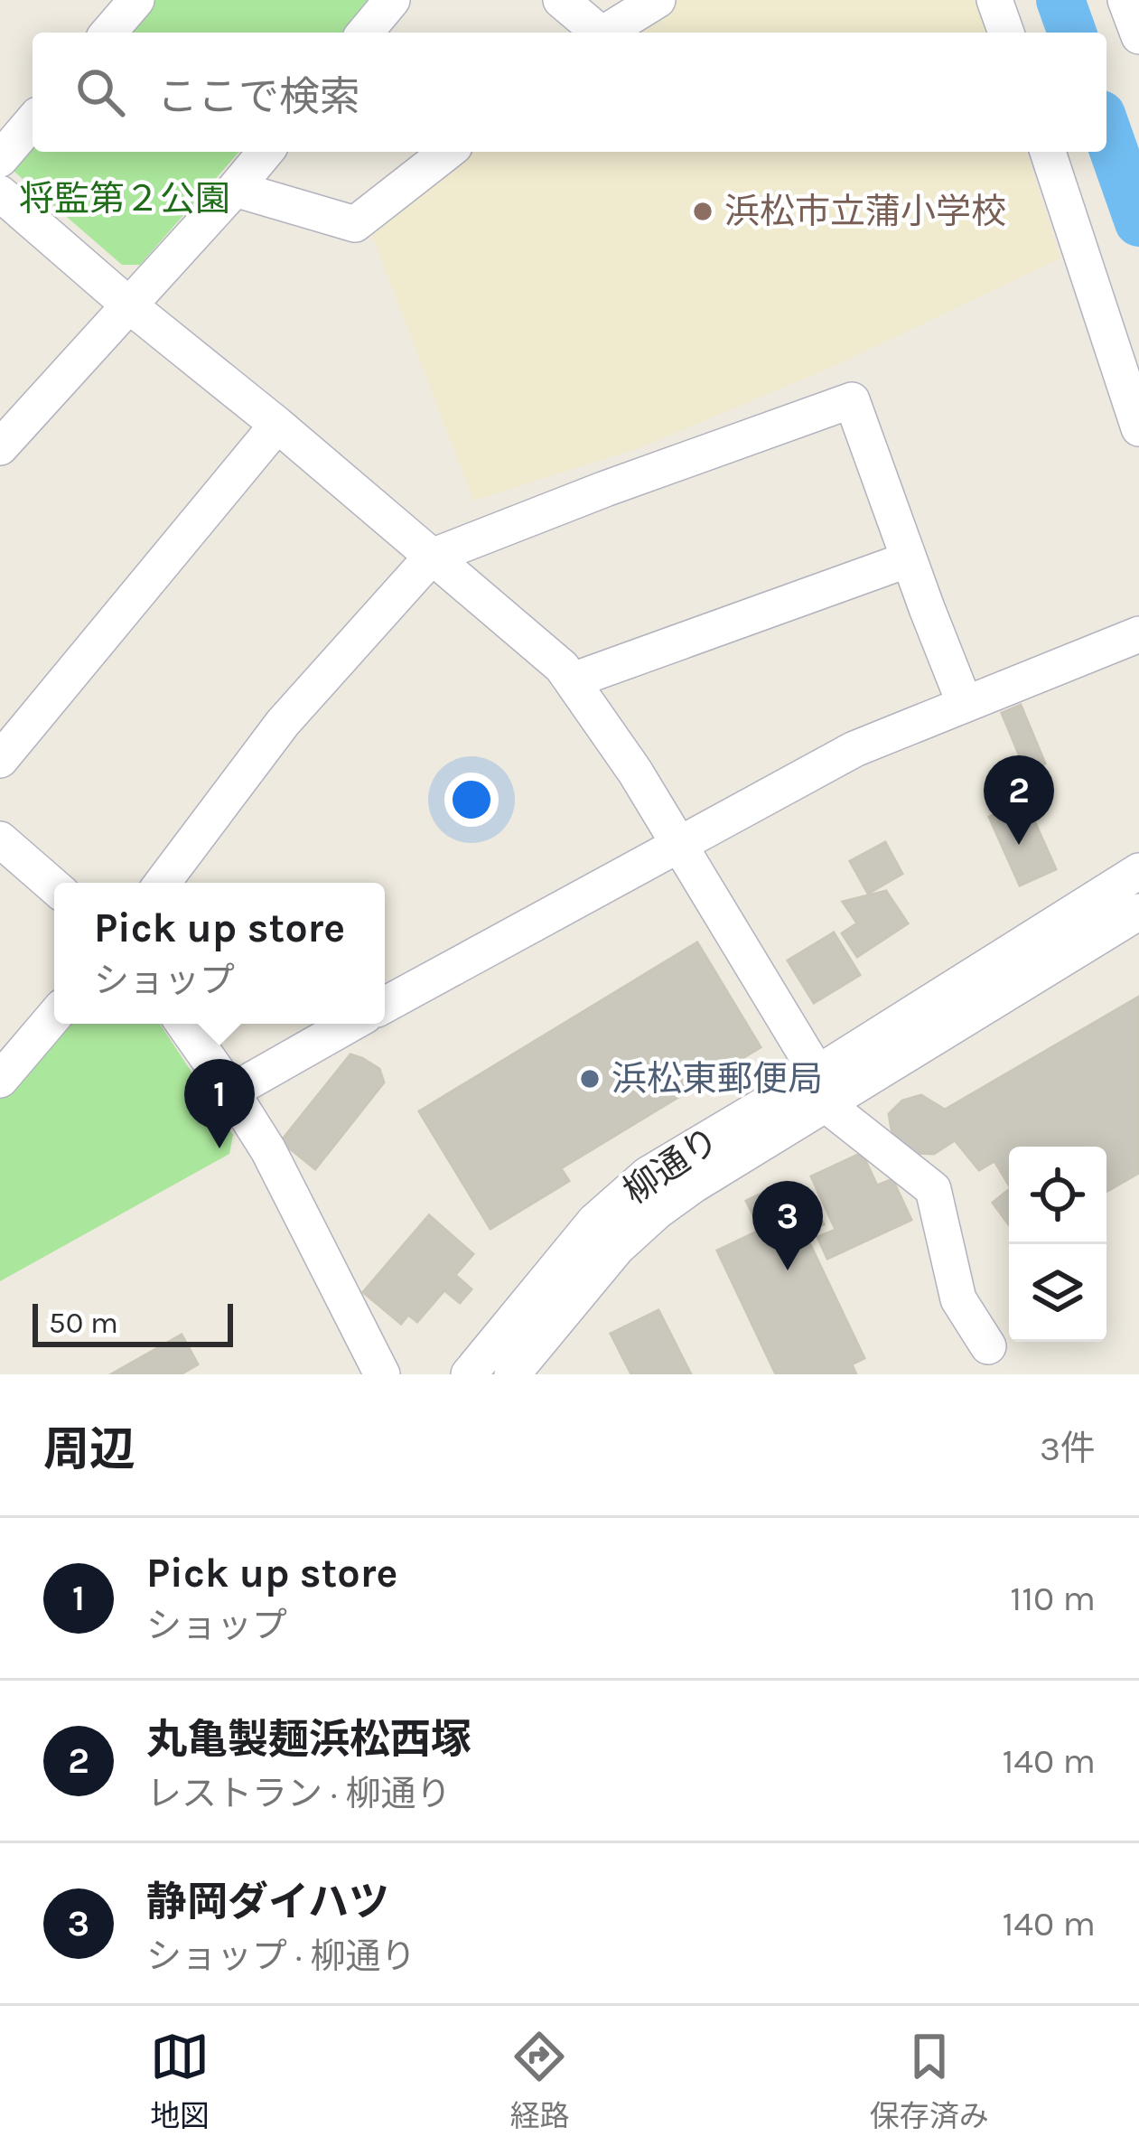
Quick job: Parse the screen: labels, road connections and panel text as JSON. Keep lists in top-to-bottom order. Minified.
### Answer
{"streets":{"street":["柳通り"]},"parks":["将監第２公園"],"places":["浜松市立蒲小学校","浜松東郵便局"],"scale_bar":"50 m","page":{"search":"ここで検索","pins":["2","1","3"],"popup":["Pick up store","ショップ"],"scale":"50 m","heading":["周辺","3件"],"list":[{"mark":"1","name":"Pick up store","note":"ショップ","value":"110 m"},{"mark":"2","name":"丸亀製麺浜松西塚","note":"レストラン · 柳通り","value":"140 m"},{"mark":"3","name":"静岡ダイハツ","note":"ショップ · 柳通り","value":"140 m"}],"nav":["地図","経路","保存済み"]}}
